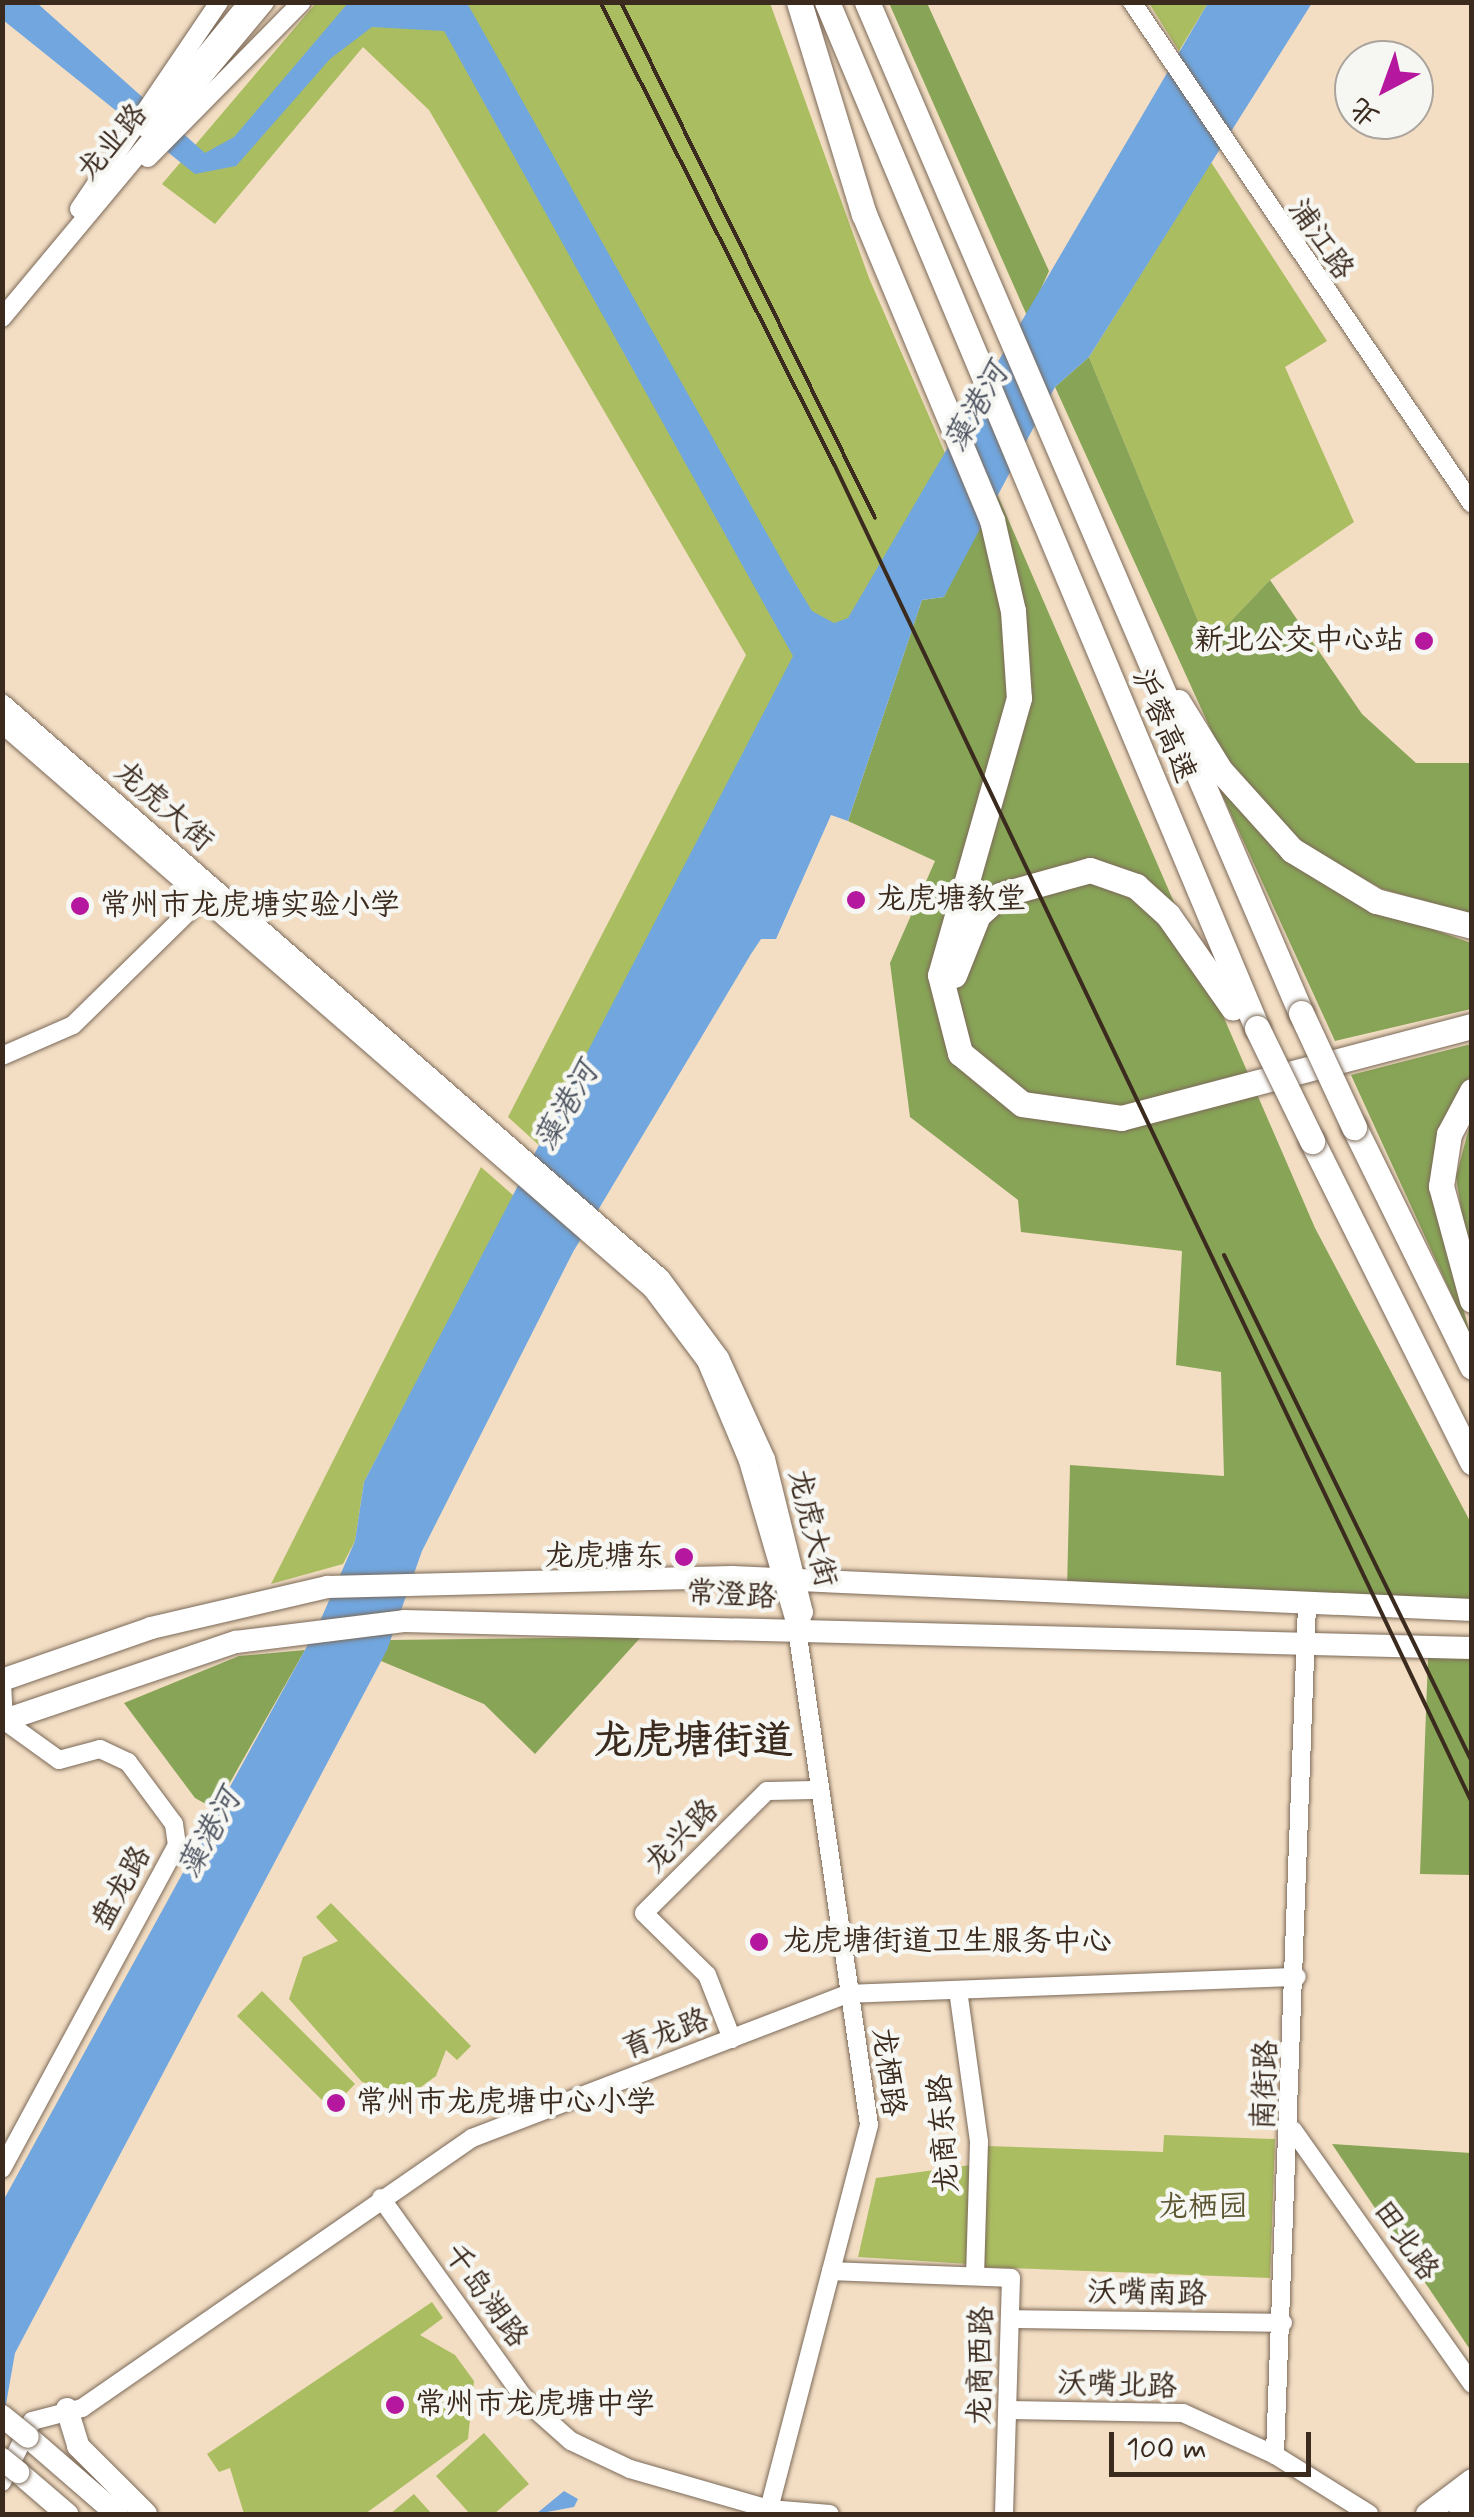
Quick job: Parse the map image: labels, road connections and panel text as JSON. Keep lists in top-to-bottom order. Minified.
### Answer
{"streets":{"highway":["沪蓉高速"],"main road":["常澄路"],"street":["龙业路","浦江路","龙虎大街","龙兴路","盘龙路","育龙路","龙栖路","南街路","龙商东路","田北路","沃嘴南路","千岛湖路","龙商西路","沃嘴北路"]},"crossings":[["龙虎大街","常澄路"],["龙虎大街","龙栖路"],["常澄路","盘龙路"],["常澄路","龙栖路"],["常澄路","南街路"],["龙兴路","育龙路"],["龙兴路","龙栖路"],["育龙路","龙栖路"],["育龙路","南街路"],["育龙路","龙商东路"],["育龙路","千岛湖路"],["龙栖路","千岛湖路"],["龙栖路","龙商西路"],["南街路","田北路"],["南街路","沃嘴南路"],["南街路","沃嘴北路"],["龙商东路","龙商西路"],["沃嘴南路","龙商西路"],["龙商西路","沃嘴北路"]],"districts":["龙虎塘街道"],"water":["藻港河"],"parks":["龙栖园"],"places":["新北公交中心站","龙虎塘教堂","常州市龙虎塘实验小学","龙虎塘东","龙虎塘街道卫生服务中心","常州市龙虎塘中心小学","常州市龙虎塘中学"],"scale_bar":"100 m","north":"bottom left"}
